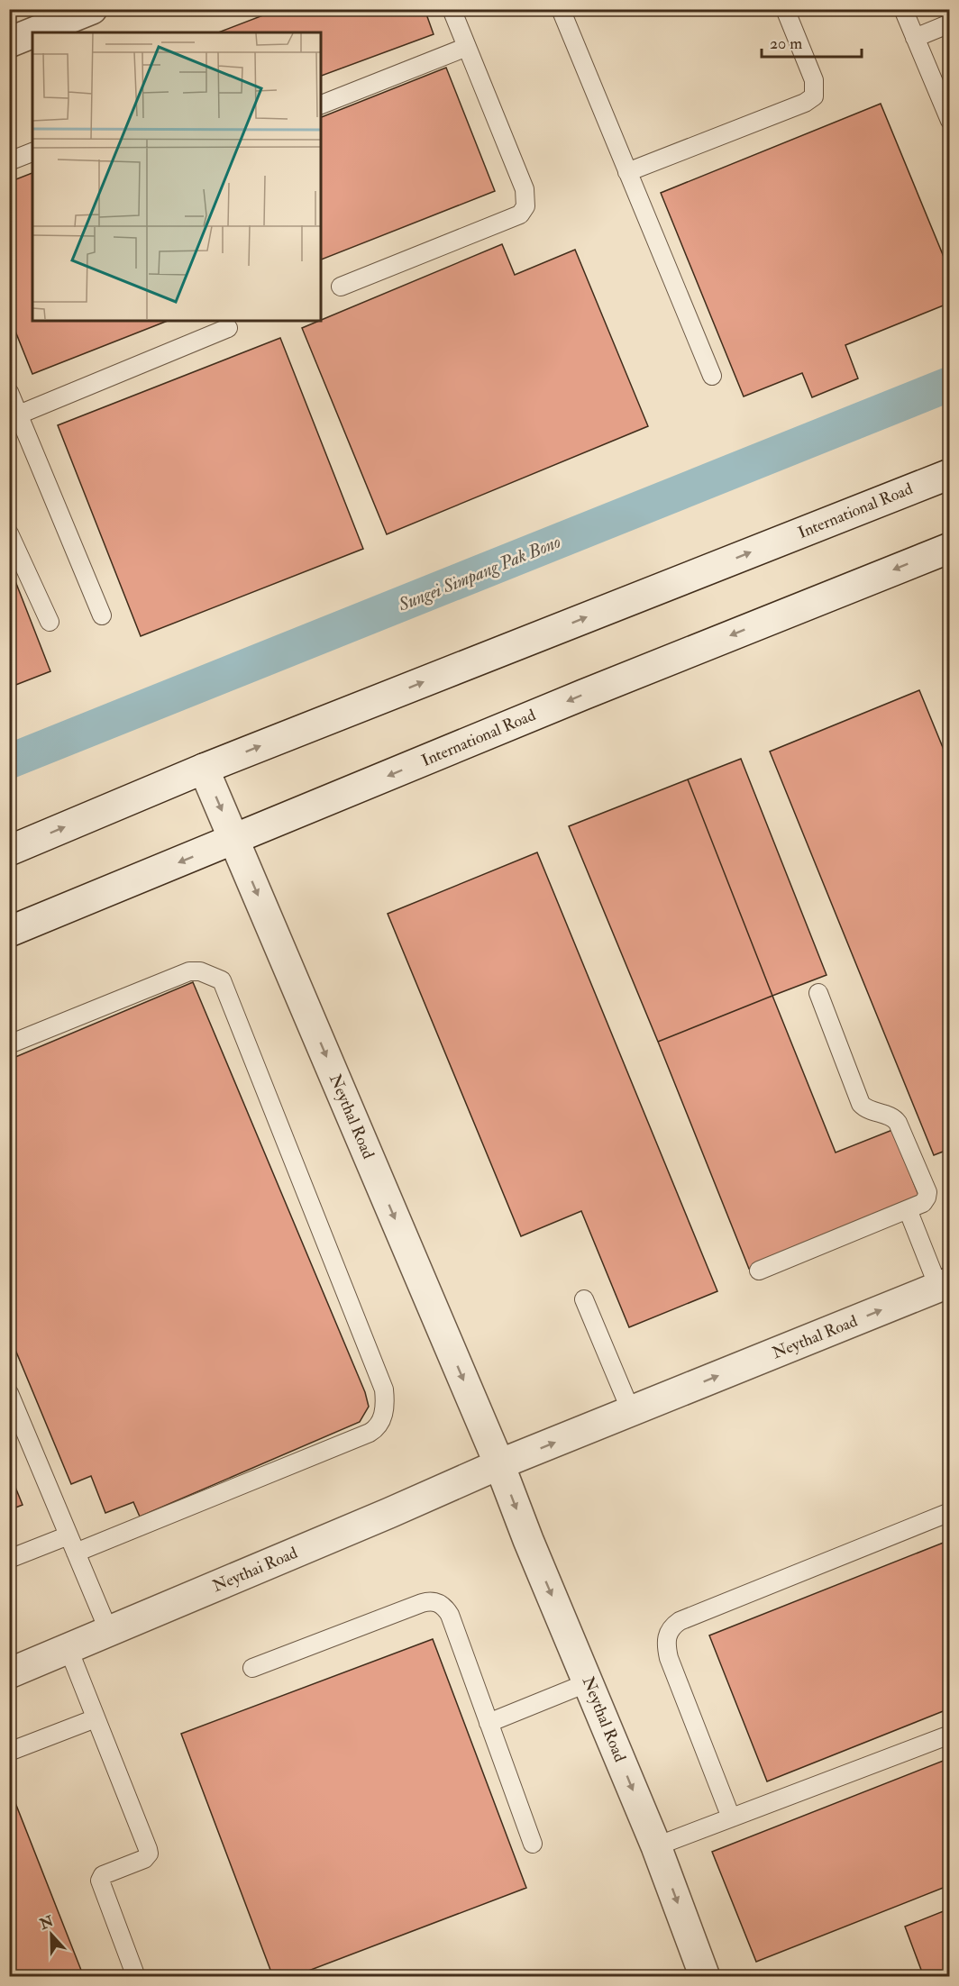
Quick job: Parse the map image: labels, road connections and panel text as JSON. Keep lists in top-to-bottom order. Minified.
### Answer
{"streets":{"street":["International Road","Neythal Road","Neythai Road"]},"crossings":[["International Road","Neythal Road"],["Neythal Road","Neythai Road"]],"water":["Sungei Simpang Pak Bono"],"scale_bar":"20 m","north":"top"}
